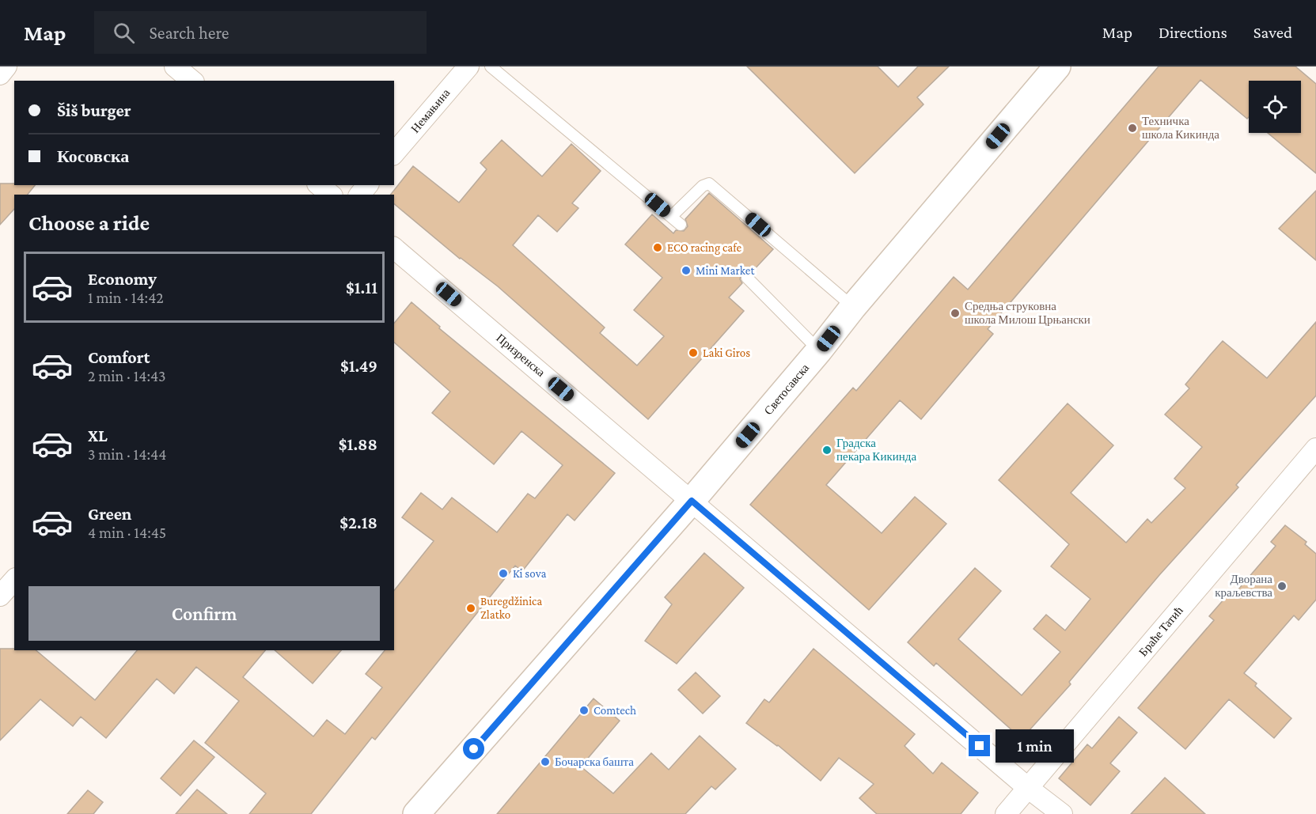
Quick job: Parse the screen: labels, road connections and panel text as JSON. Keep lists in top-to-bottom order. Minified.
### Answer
{"streets":{"street":["Немањина","Призренска","Светосавска","Браће Татић"]},"crossings":[["Призренска","Светосавска"],["Призренска","Браће Татић"]],"places":["Техничка школа Кикинда","ECO racing cafe","Mini Market","Средња струковна школа Милош Црњански","Laki Giros","Градска пекара Кикинда","Ki sova","Дворана краљевства","Buregdžinica Zlatko","Comtech","Бочарска башта"],"page":{"header":"Map","search":"Search here","nav":["Map","Directions","Saved"],"banner":["Šiš burger","Косовска"],"heading":"Choose a ride","list":[{"name":"Economy","note":"1 min · 14:42","value":"$1.11"},{"name":"Comfort","note":"2 min · 14:43","value":"$1.49"},{"name":"XL","note":"3 min · 14:44","value":"$1.88"},{"name":"Green","note":"4 min · 14:45","value":"$2.18"}],"buttons":"Confirm","bubble":"1 min"}}
